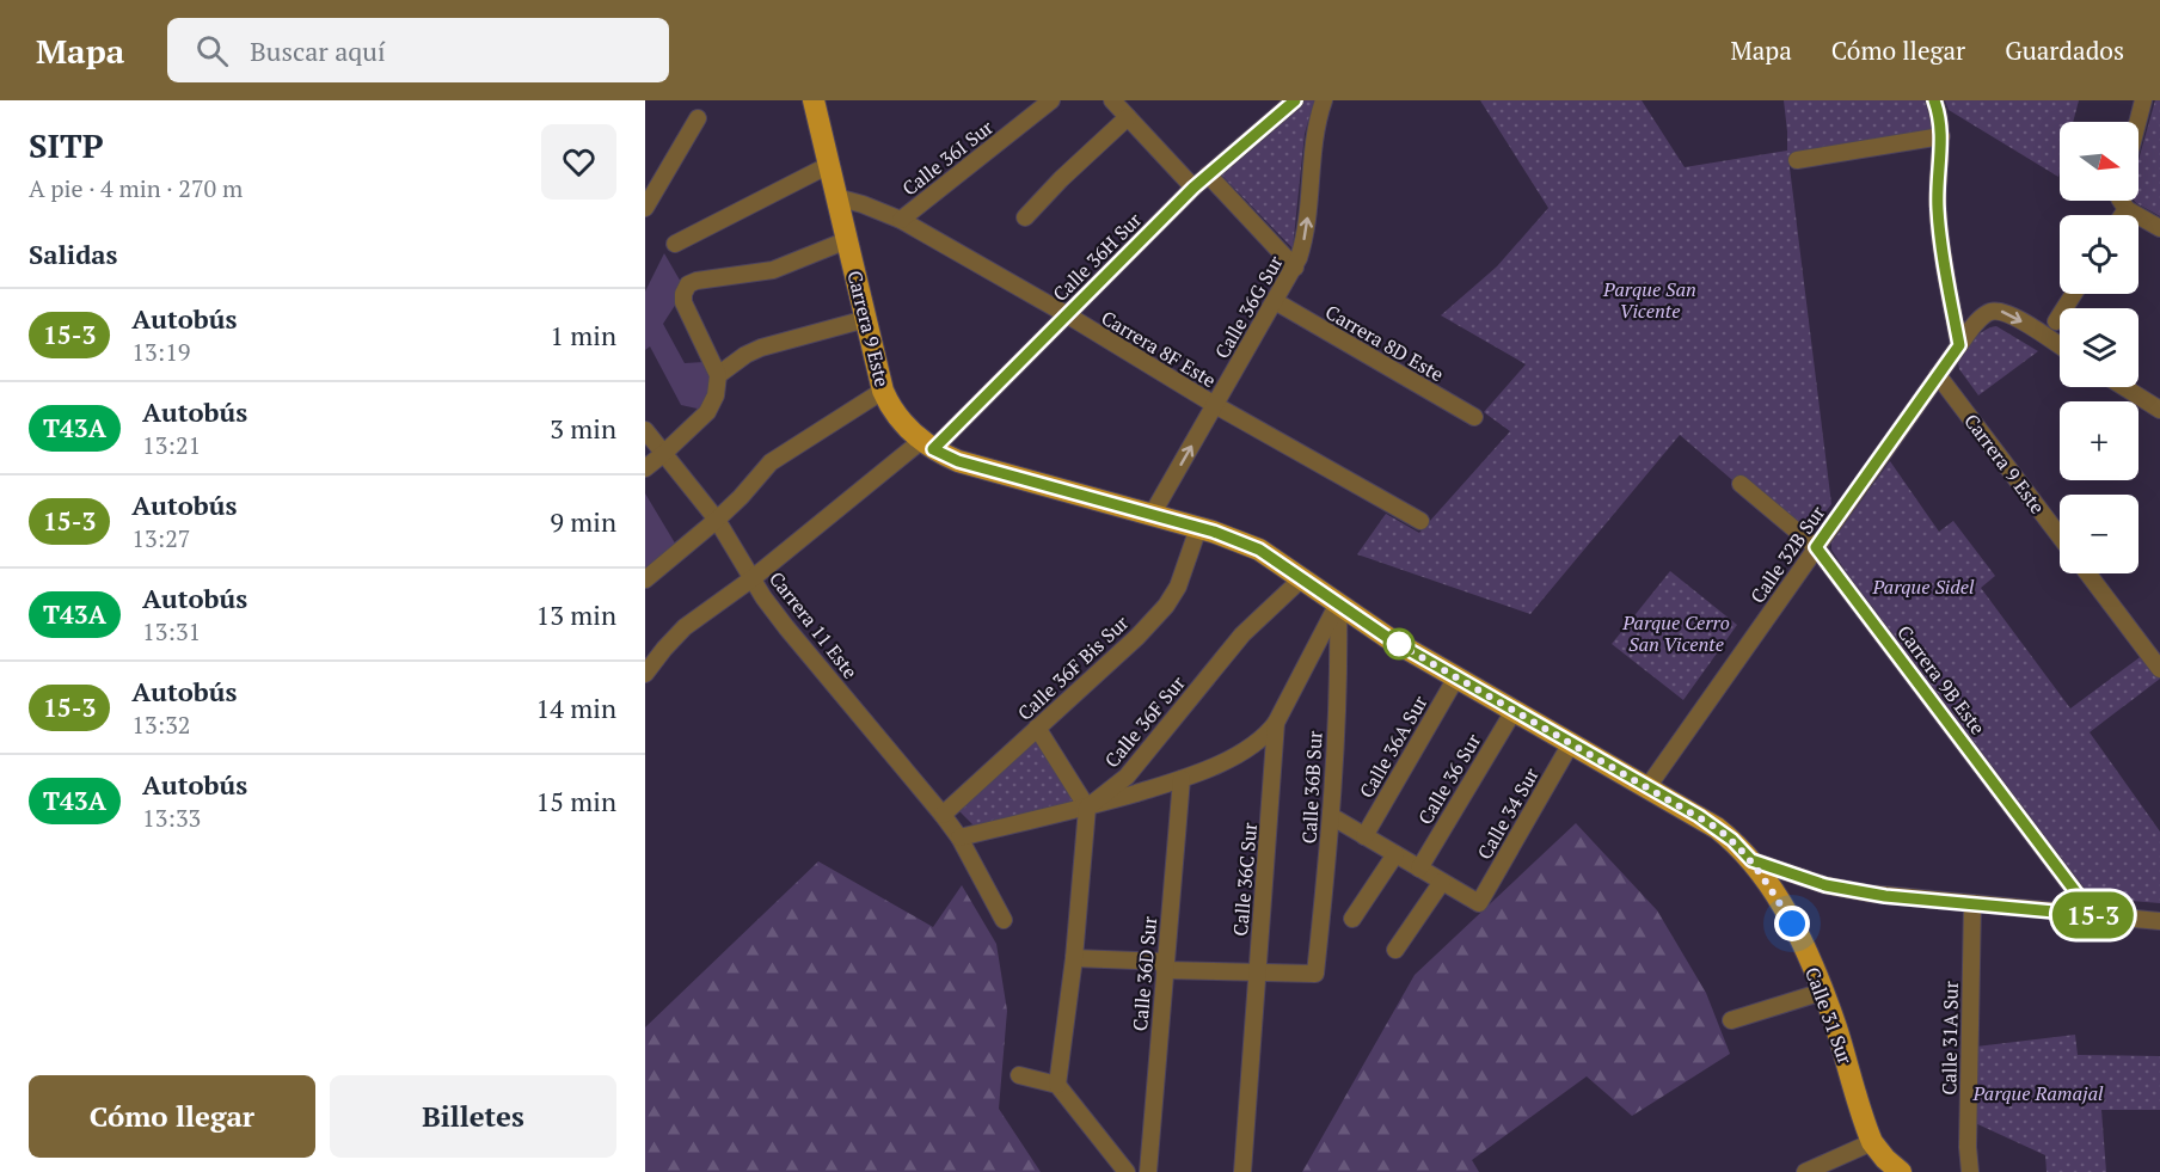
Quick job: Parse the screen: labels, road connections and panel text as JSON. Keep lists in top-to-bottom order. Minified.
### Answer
{"streets":{"main road":["Carrera 9 Este","Calle 31 Sur"],"street":["Calle 36I Sur","Calle 36H Sur","Calle 36G Sur","Carrera 8D Este","Carrera 8F Este","Calle 32B Sur","Carrera 11 Este","Calle 36F Bis Sur","Carrera 9B Este","Calle 36F Sur","Calle 36A Sur","Calle 36 Sur","Calle 36B Sur","Calle 34 Sur","Calle 36C Sur","Calle 36D Sur","Calle 31A Sur"]},"crossings":[["Calle 36I Sur","Carrera 8F Este"],["Calle 36H Sur","Carrera 9 Este"],["Calle 36H Sur","Carrera 8F Este"],["Calle 36H Sur","Carrera 11 Este"],["Calle 36G Sur","Carrera 9 Este"],["Calle 36G Sur","Carrera 8D Este"],["Calle 36G Sur","Carrera 8F Este"],["Carrera 9 Este","Carrera 8F Este"],["Carrera 9 Este","Calle 32B Sur"],["Carrera 9 Este","Calle 36F Bis Sur"],["Carrera 9 Este","Carrera 9B Este"],["Carrera 9 Este","Calle 36F Sur"],["Carrera 9 Este","Calle 36A Sur"],["Carrera 9 Este","Calle 36 Sur"],["Carrera 9 Este","Calle 36B Sur"],["Carrera 9 Este","Calle 34 Sur"],["Carrera 9 Este","Calle 36C Sur"],["Carrera 9 Este","Calle 31 Sur"],["Carrera 9 Este","Calle 31A Sur"],["Calle 32B Sur","Carrera 9B Este"],["Carrera 11 Este","Calle 36F Bis Sur"],["Calle 36B Sur","Calle 36C Sur"]],"one_way":["Calle 36G Sur"],"parks":["Parque San Vicente","Parque Sidel","Parque Cerro San Vicente","Parque Ramajal"],"lines":["bus line 15-3"],"north":"right","page":{"header":"Mapa","search":"Buscar aquí","nav":["Mapa","Cómo llegar","Guardados"],"heading":[["SITP","A pie · 4 min · 270 m"],"Salidas"],"on_map":"15-3","map_buttons":["+","−"],"list":[{"mark":"15-3","name":"Autobús","note":"13:19","value":"1 min"},{"mark":"T43A","name":"Autobús","note":"13:21","value":"3 min"},{"mark":"15-3","name":"Autobús","note":"13:27","value":"9 min"},{"mark":"T43A","name":"Autobús","note":"13:31","value":"13 min"},{"mark":"15-3","name":"Autobús","note":"13:32","value":"14 min"},{"mark":"T43A","name":"Autobús","note":"13:33","value":"15 min"}],"buttons":["Cómo llegar","Billetes"]}}
